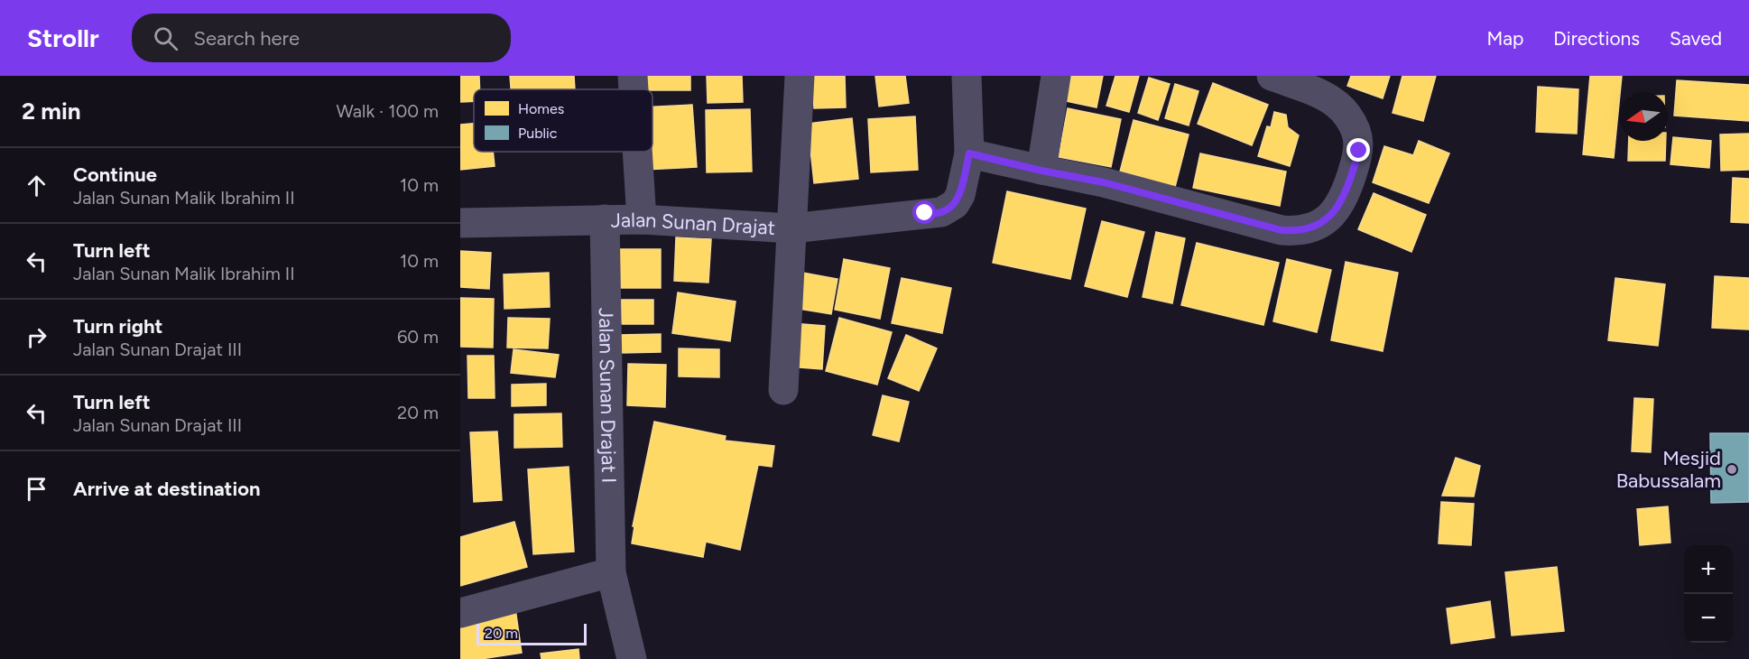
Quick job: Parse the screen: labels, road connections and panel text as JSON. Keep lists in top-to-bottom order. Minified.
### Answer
{"streets":{"street":["Jalan Sunan Drajat","Jalan Sunan Drajat I"]},"crossings":[["Jalan Sunan Drajat","Jalan Sunan Drajat I"]],"places":["Mesjid Babussalam"],"legend":["Homes","Public"],"scale_bar":"20 m","north":"left","page":{"header":"Strollr","search":"Search here","nav":["Map","Directions","Saved"],"heading":["2 min","Walk · 100 m"],"list":[["Continue","Jalan Sunan Malik Ibrahim II","10 m"],["Turn left","Jalan Sunan Malik Ibrahim II","10 m"],["Turn right","Jalan Sunan Drajat III","60 m"],["Turn left","Jalan Sunan Drajat III","20 m"],"Arrive at destination"],"map_buttons":["+","−"],"scale":"20 m"}}
